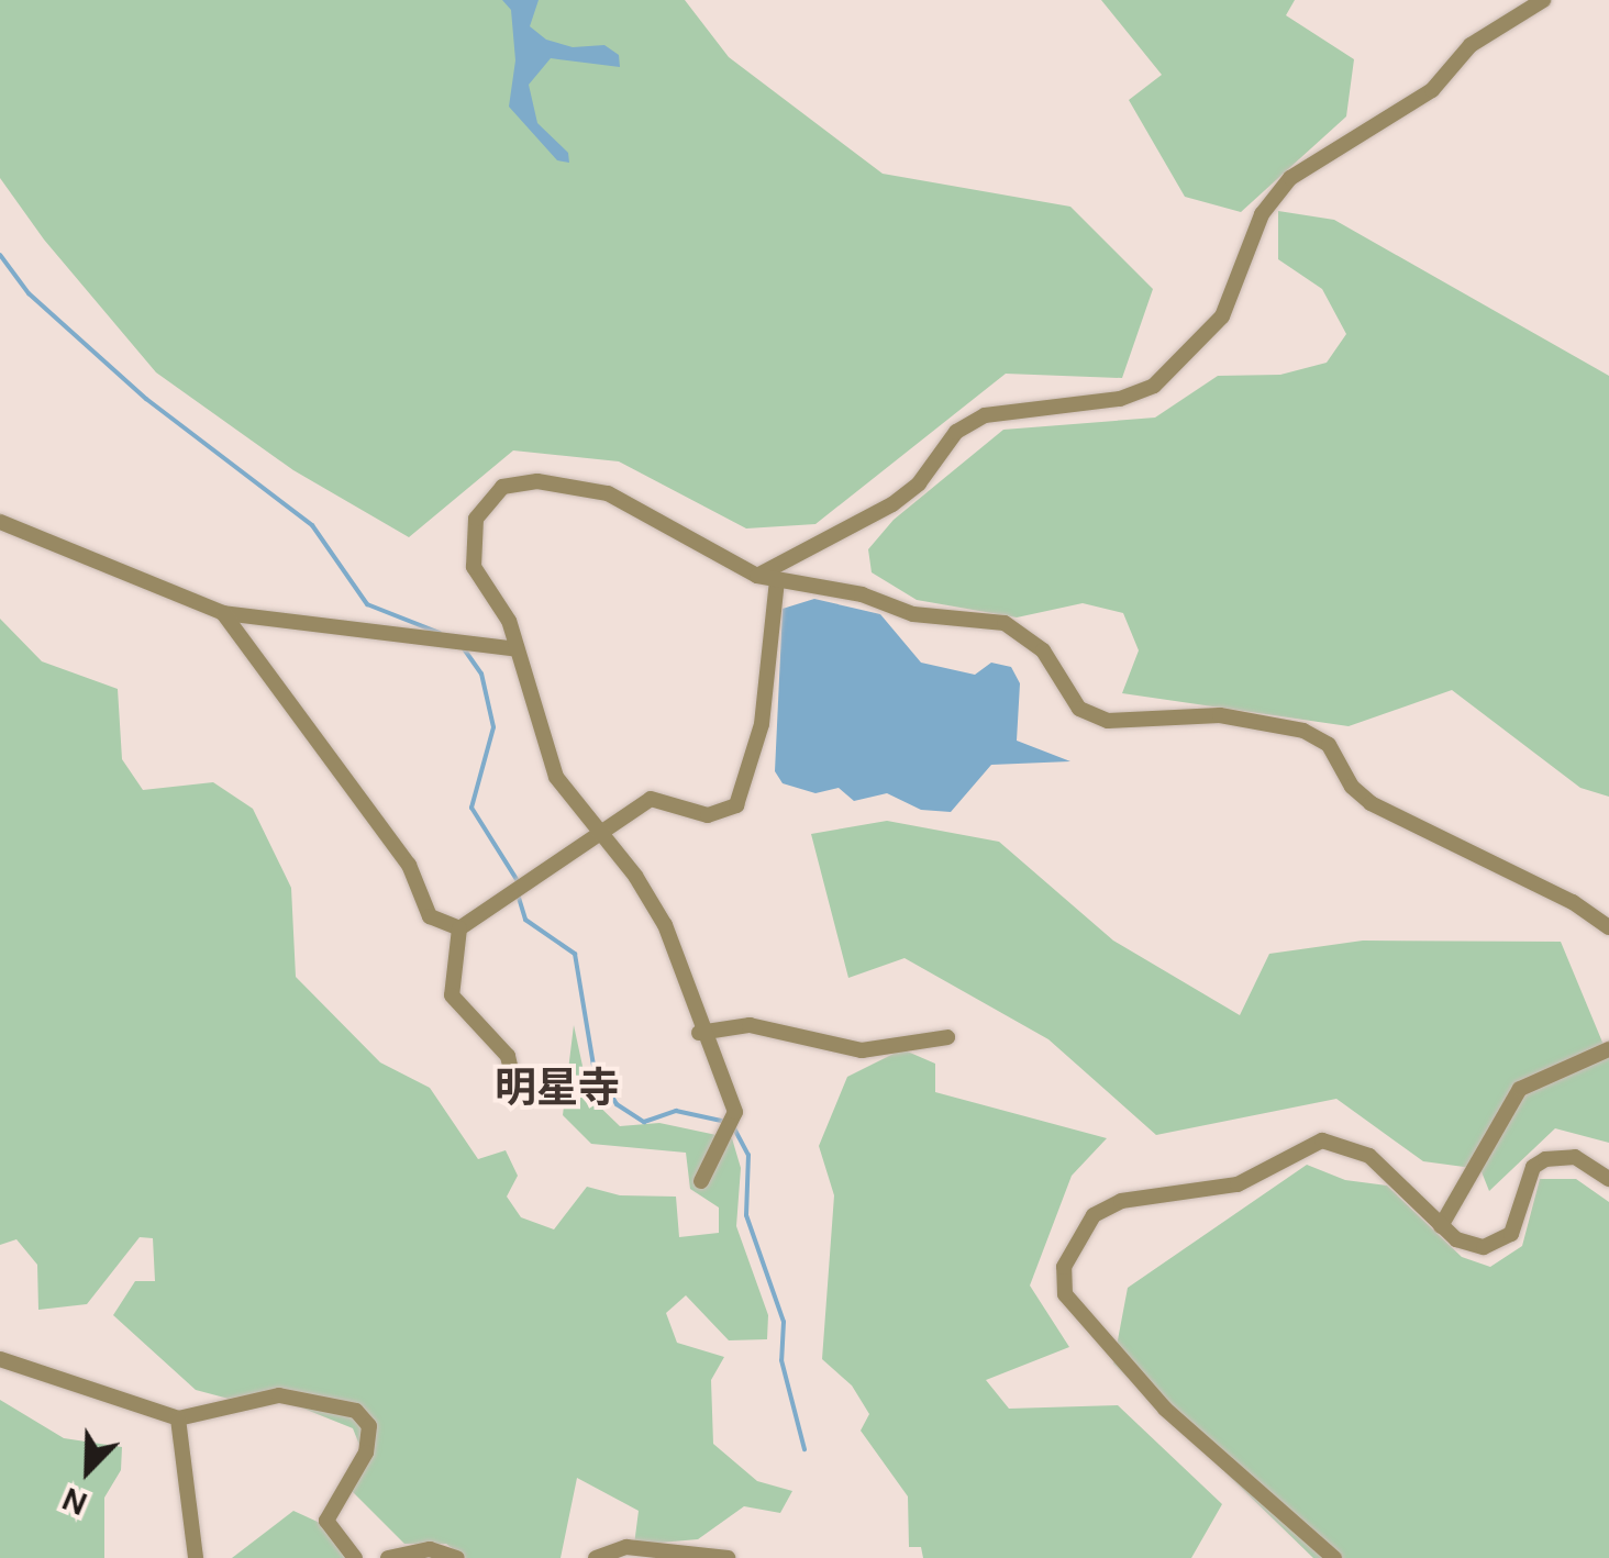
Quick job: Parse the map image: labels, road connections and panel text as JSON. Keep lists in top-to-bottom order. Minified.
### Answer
{"districts":["明星寺"],"north":"bottom left"}
